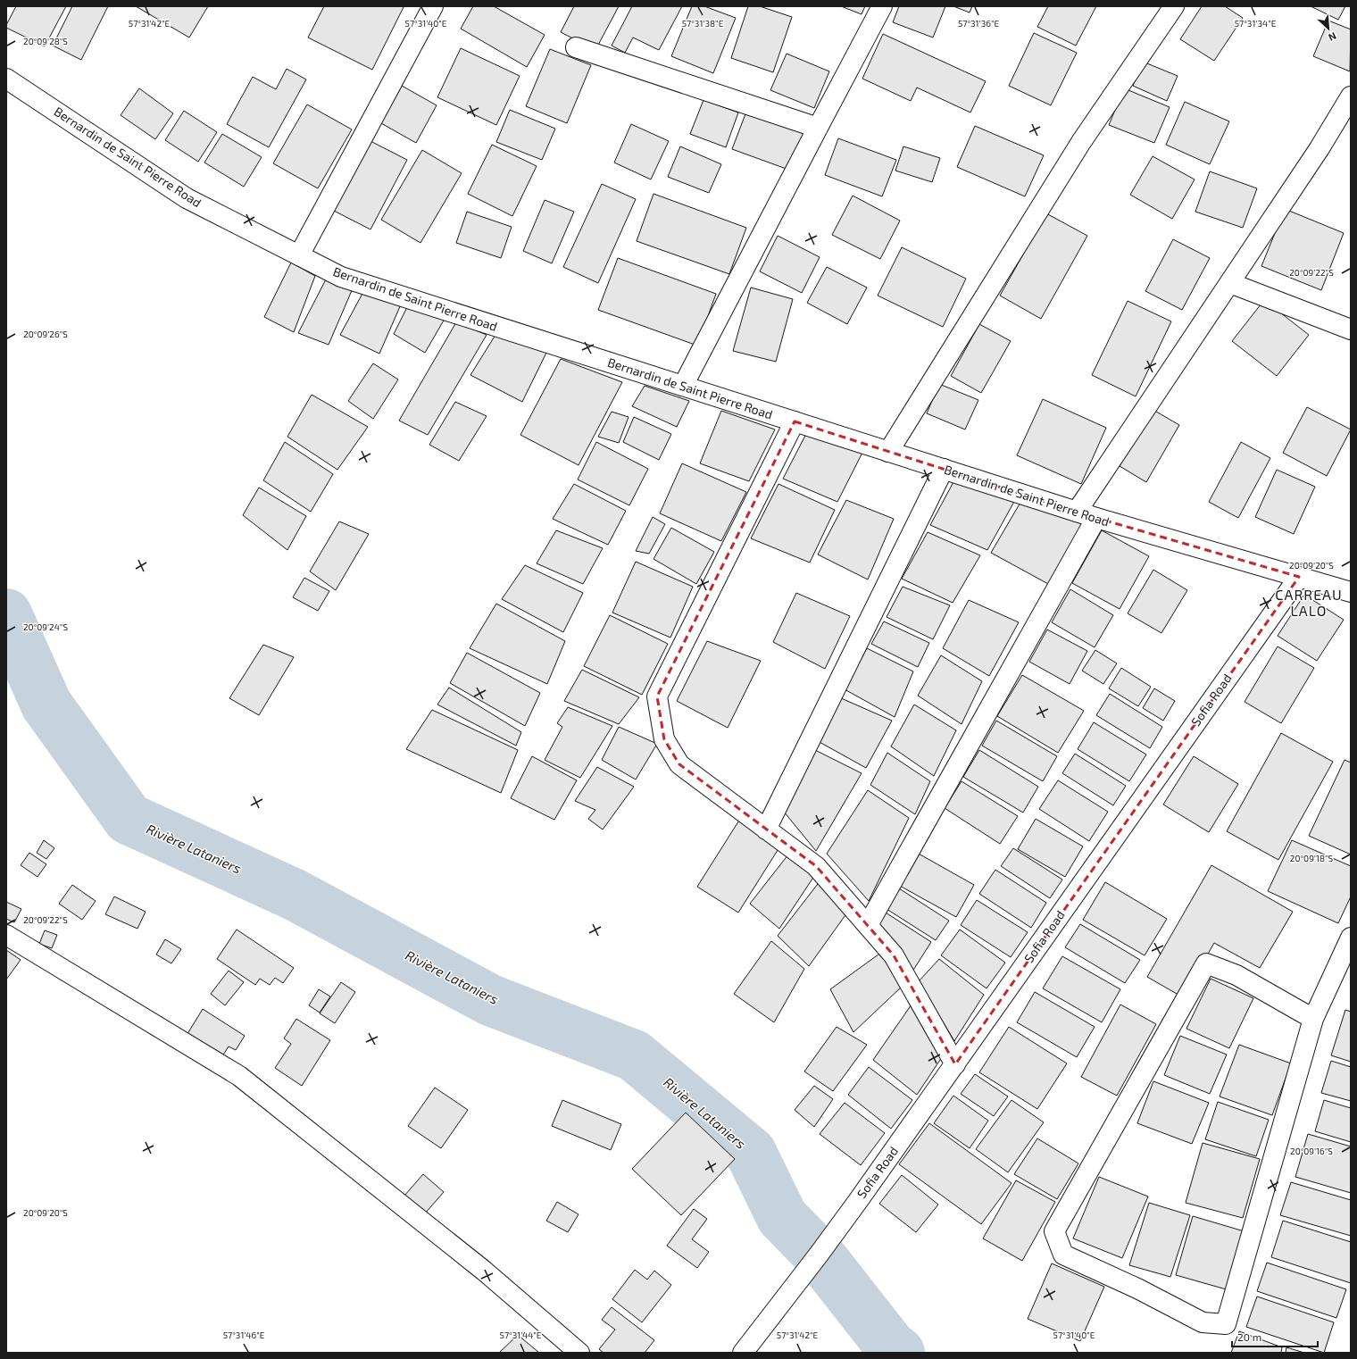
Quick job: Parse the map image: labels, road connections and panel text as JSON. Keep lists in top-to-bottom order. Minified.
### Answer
{"streets":{"street":["Bernardin de Saint Pierre Road","Sofia Road"]},"crossings":[["Bernardin de Saint Pierre Road","Sofia Road"]],"districts":["CARREAU LALO"],"water":["Rivière Lataniers"],"scale_bar":"20 m","north":"bottom right","coordinates":["57°31'42\"E","57°31'40\"E","57°31'38\"E","57°31'36\"E","57°31'34\"E","20°09'28\"S","20°09'22\"S","20°09'26\"S","20°09'20\"S","20°09'24\"S","20°09'18\"S","20°09'16\"S","57°31'46\"E","57°31'44\"E"]}
